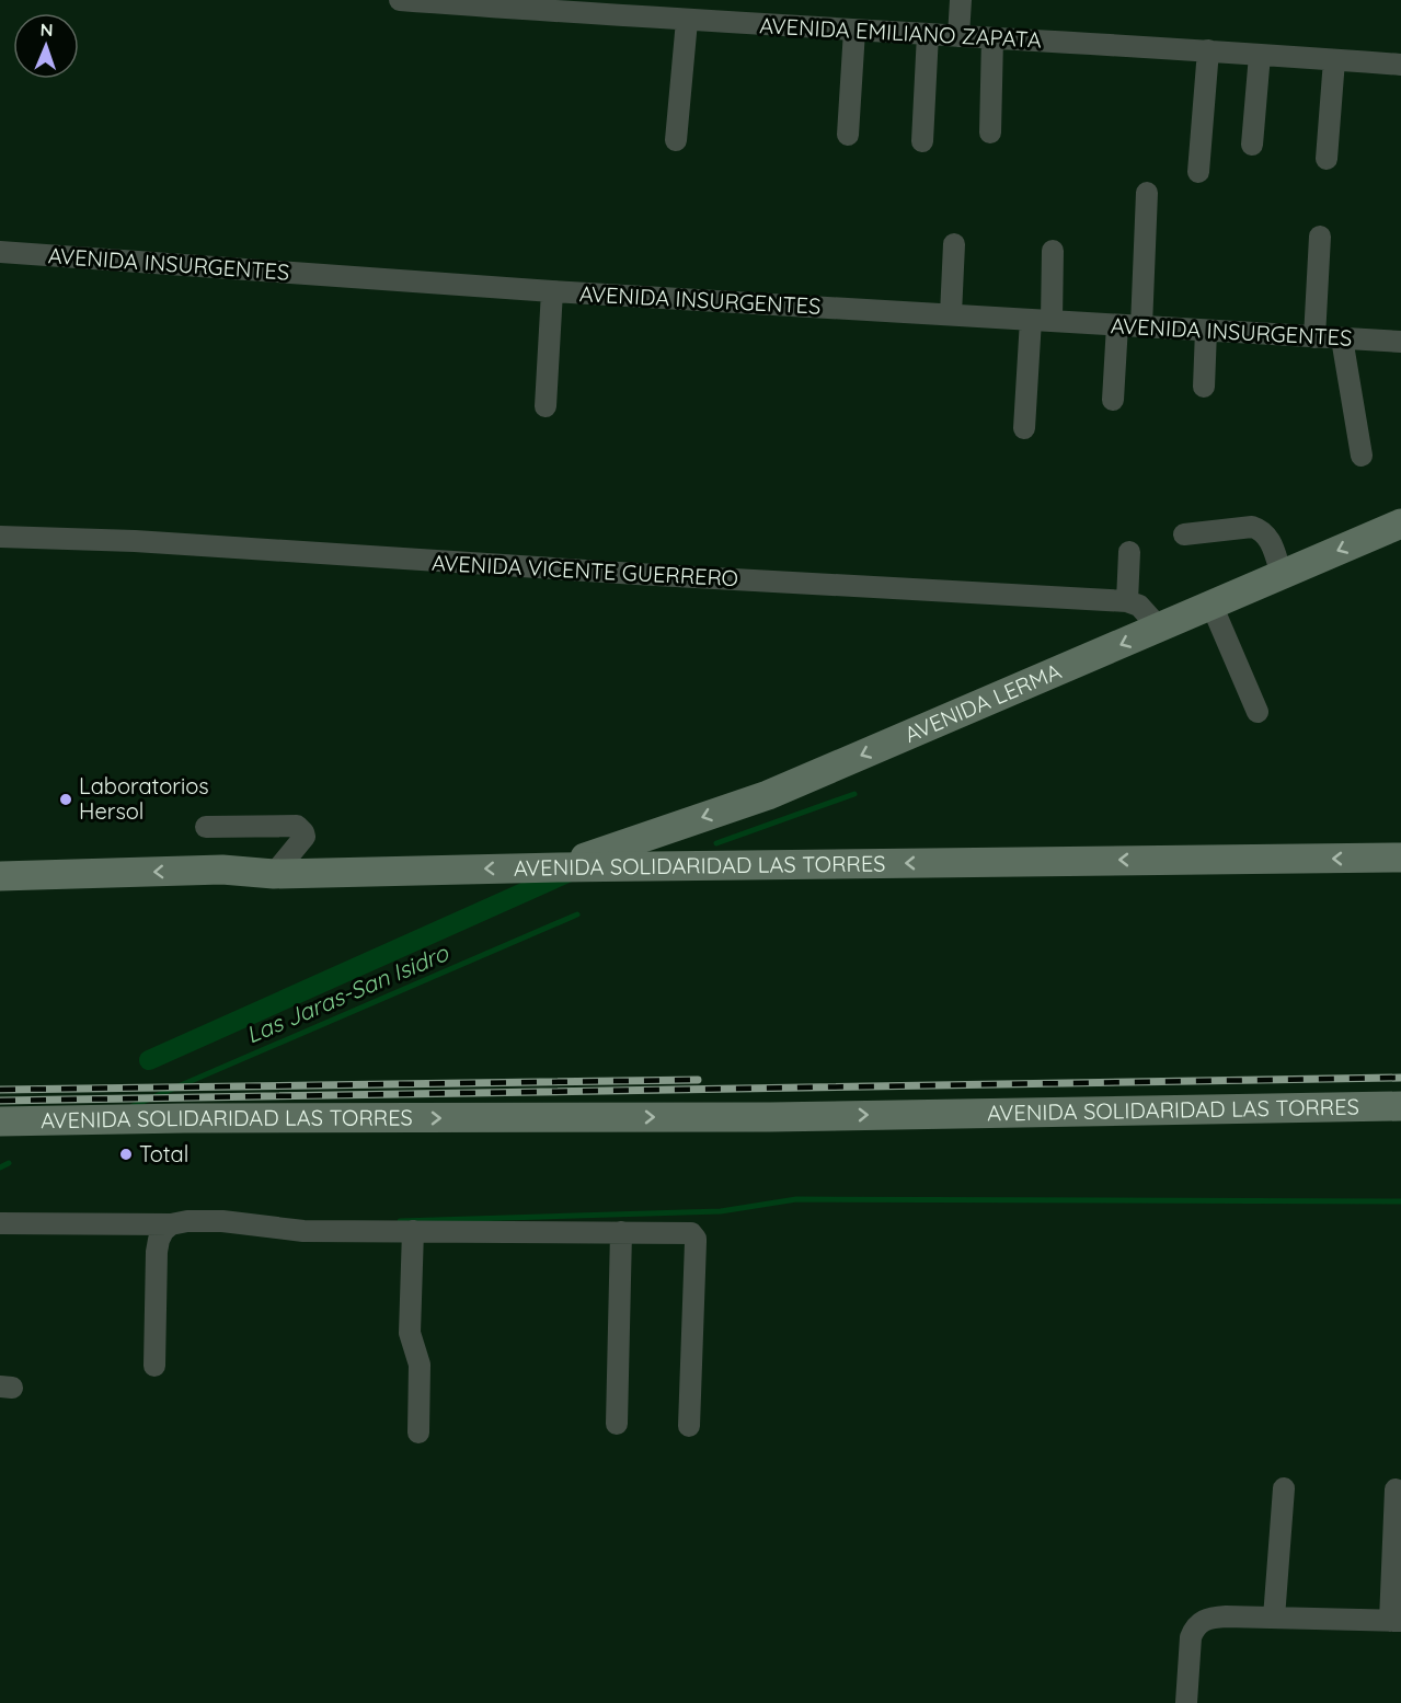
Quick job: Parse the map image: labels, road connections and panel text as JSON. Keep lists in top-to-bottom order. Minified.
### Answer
{"streets":{"main road":["AVENIDA LERMA","AVENIDA SOLIDARIDAD LAS TORRES"],"street":["AVENIDA EMILIANO ZAPATA","AVENIDA INSURGENTES","AVENIDA VICENTE GUERRERO"]},"crossings":[["AVENIDA LERMA","AVENIDA SOLIDARIDAD LAS TORRES"]],"one_way":["AVENIDA LERMA"],"water":["Las Jaras-San Isidro"],"places":["Laboratorios Hersol","Total"],"north":"top"}
